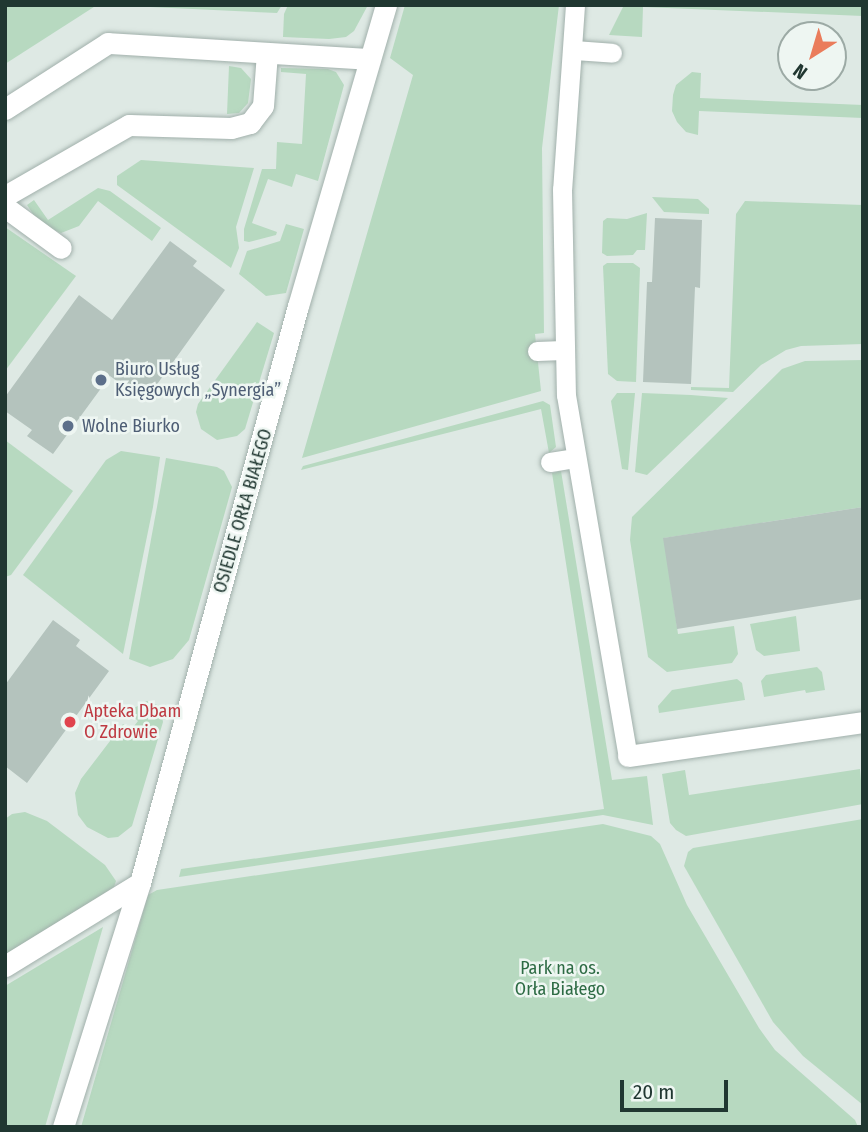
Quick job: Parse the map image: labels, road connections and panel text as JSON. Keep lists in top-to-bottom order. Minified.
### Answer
{"streets":{"street":["OSIEDLE ORŁA BIAŁEGO"]},"parks":["Park na os. Orła Białego"],"places":["Biuro Usług Księgowych „Synergia”","Wolne Biurko","Apteka Dbam O Zdrowie"],"scale_bar":"20 m","north":"bottom left"}
